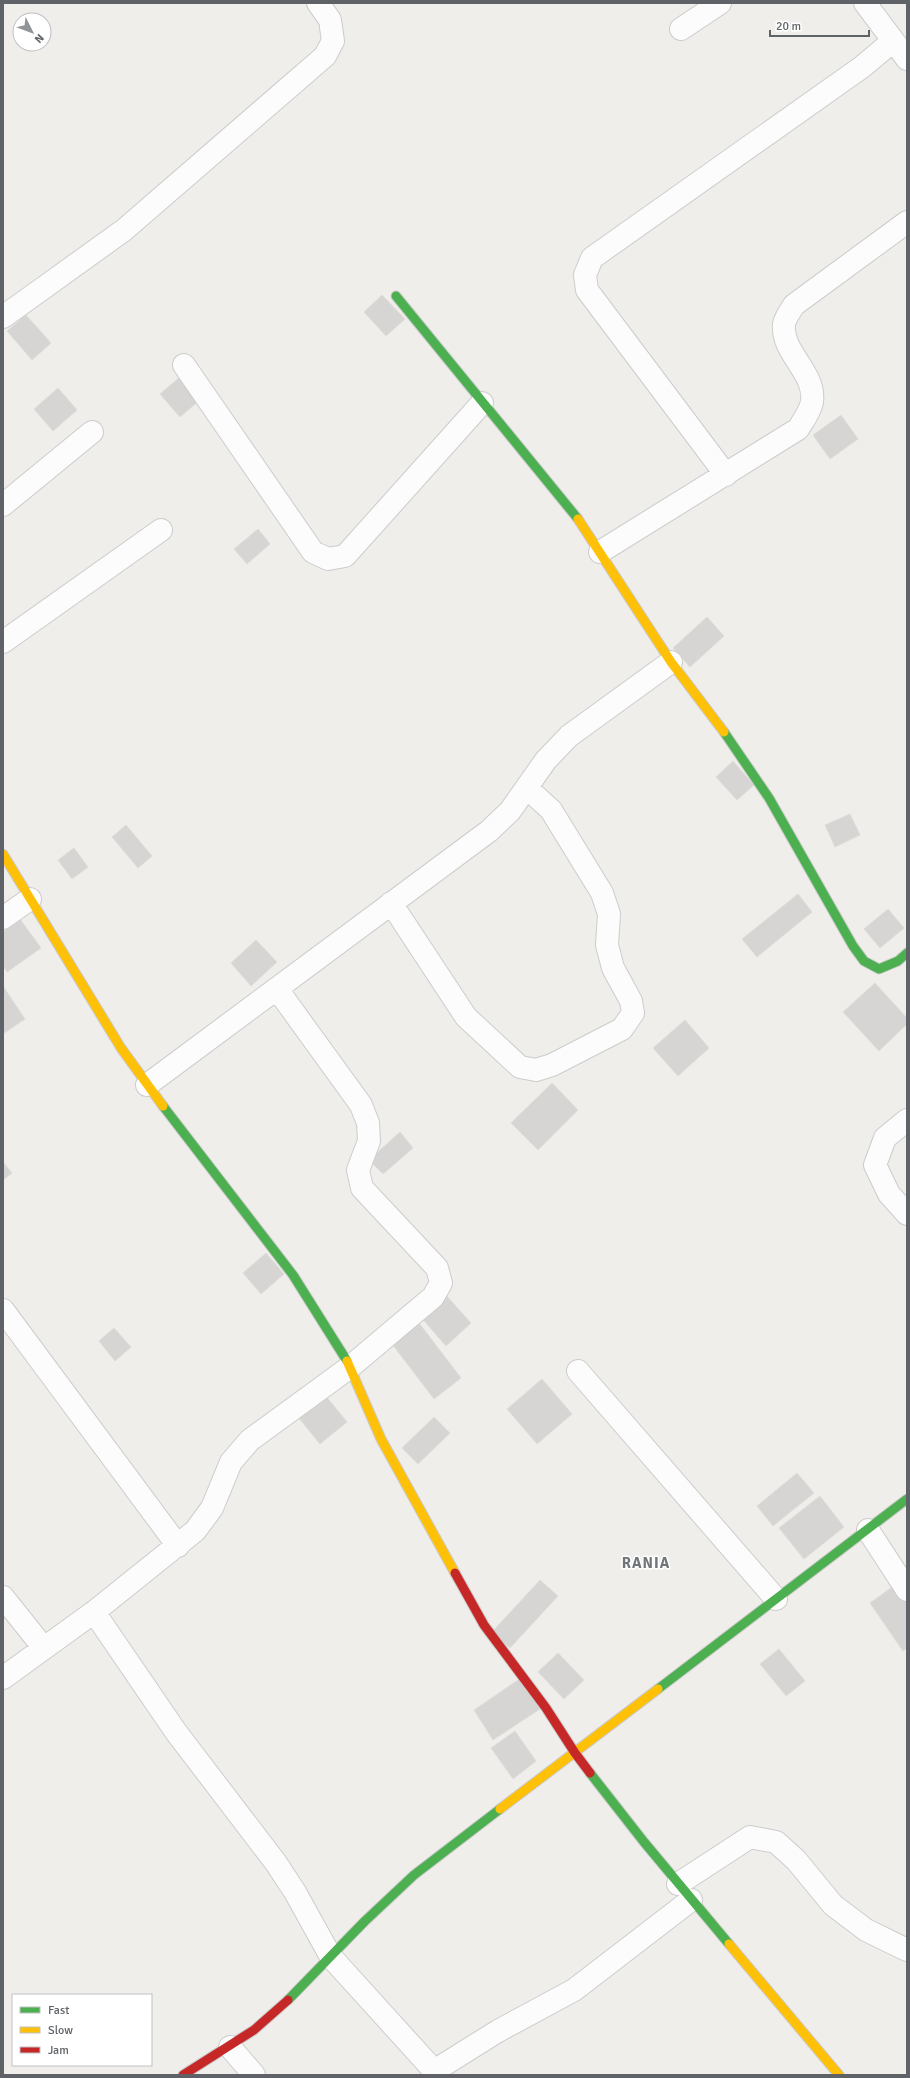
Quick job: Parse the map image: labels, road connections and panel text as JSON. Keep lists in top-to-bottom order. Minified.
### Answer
{"districts":["RANIA"],"legend":["Fast","Slow","Jam"],"scale_bar":"20 m","north":"bottom right"}
